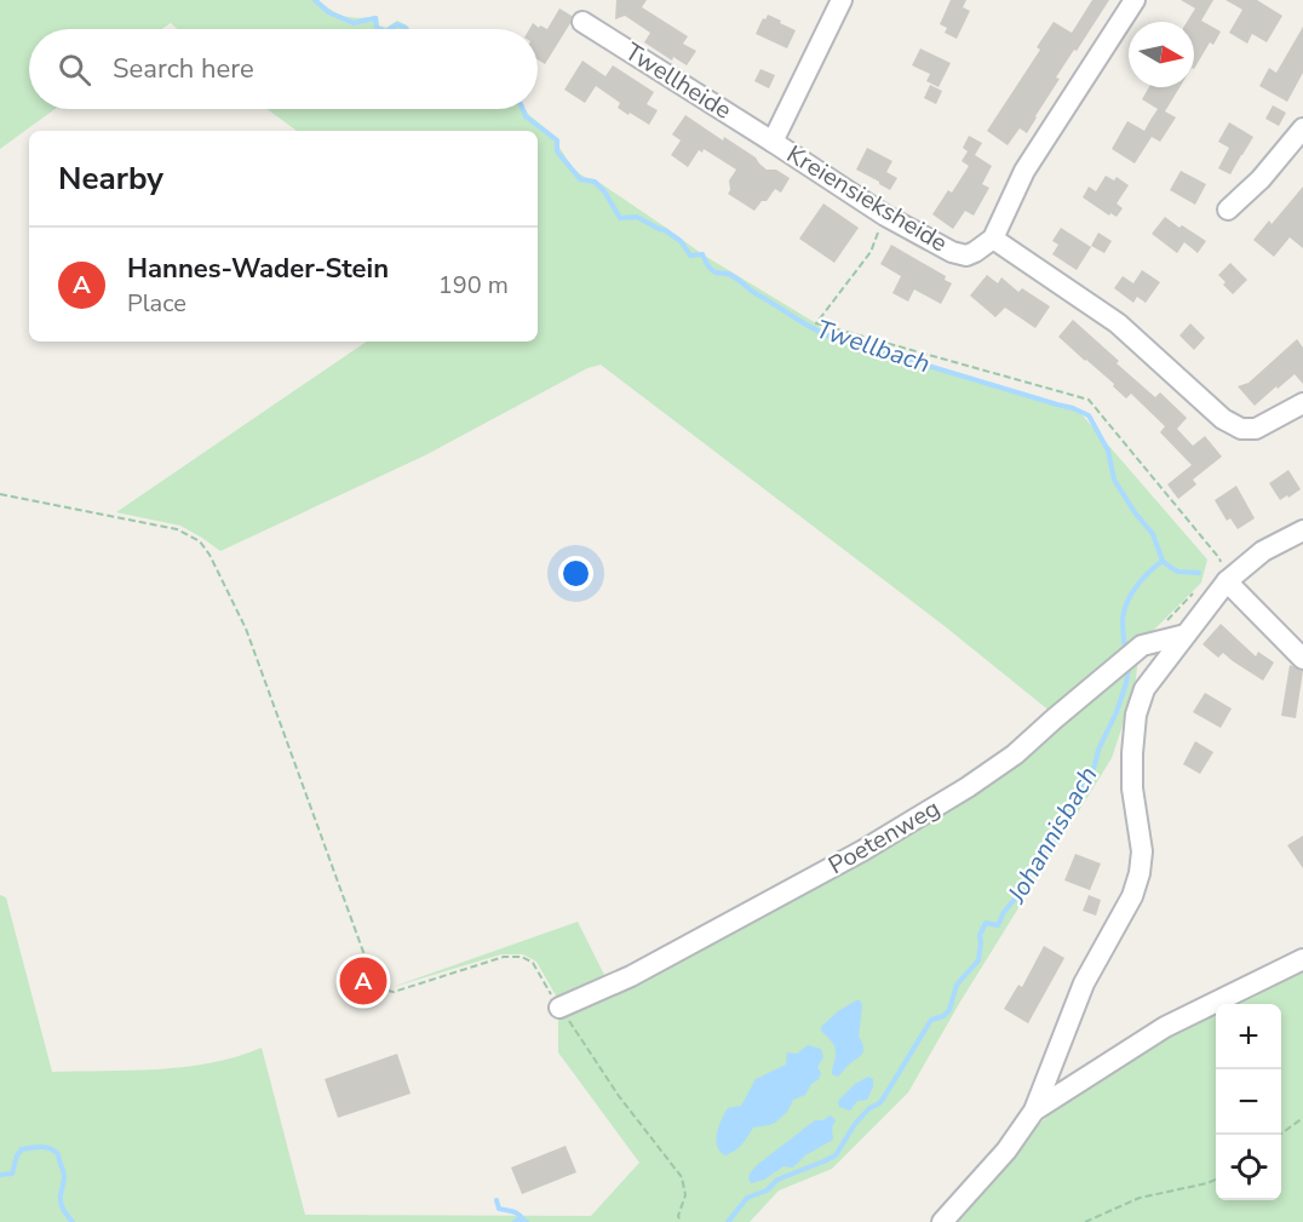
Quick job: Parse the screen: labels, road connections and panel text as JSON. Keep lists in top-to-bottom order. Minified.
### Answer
{"streets":{"street":["Twellheide","Kreiensieksheide","Poetenweg"]},"crossings":[["Twellheide","Kreiensieksheide"]],"water":["Twellbach","Johannisbach"],"north":"right","page":{"search":"Search here","heading":"Nearby","list":[{"mark":"A","name":"Hannes-Wader-Stein","note":"Place","value":"190 m"}],"pins":"A","map_buttons":["+","−"]}}
